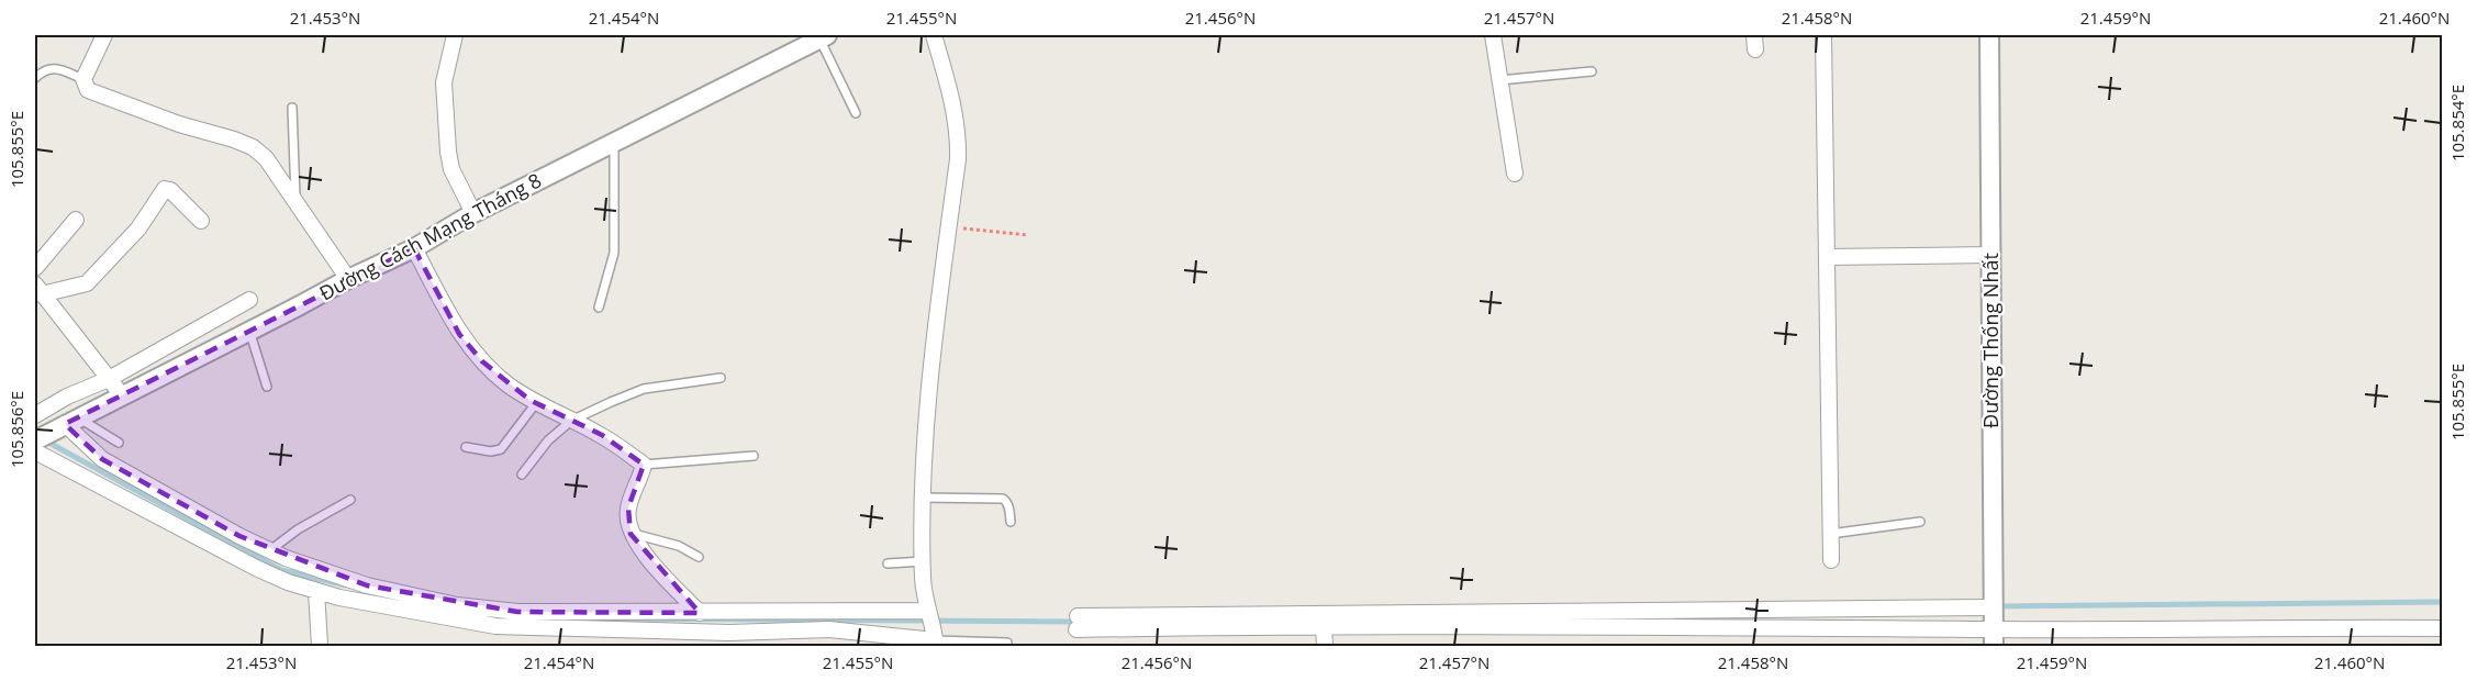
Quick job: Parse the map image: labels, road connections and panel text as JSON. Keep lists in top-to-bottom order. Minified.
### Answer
{"streets":{"street":["Đường Cách Mạng Tháng 8","Đường Thống Nhất"]},"coordinates":["21.453°N","21.454°N","21.455°N","21.456°N","21.457°N","21.458°N","21.459°N","21.460°N","105.854°E","105.855°E","105.856°E"]}
